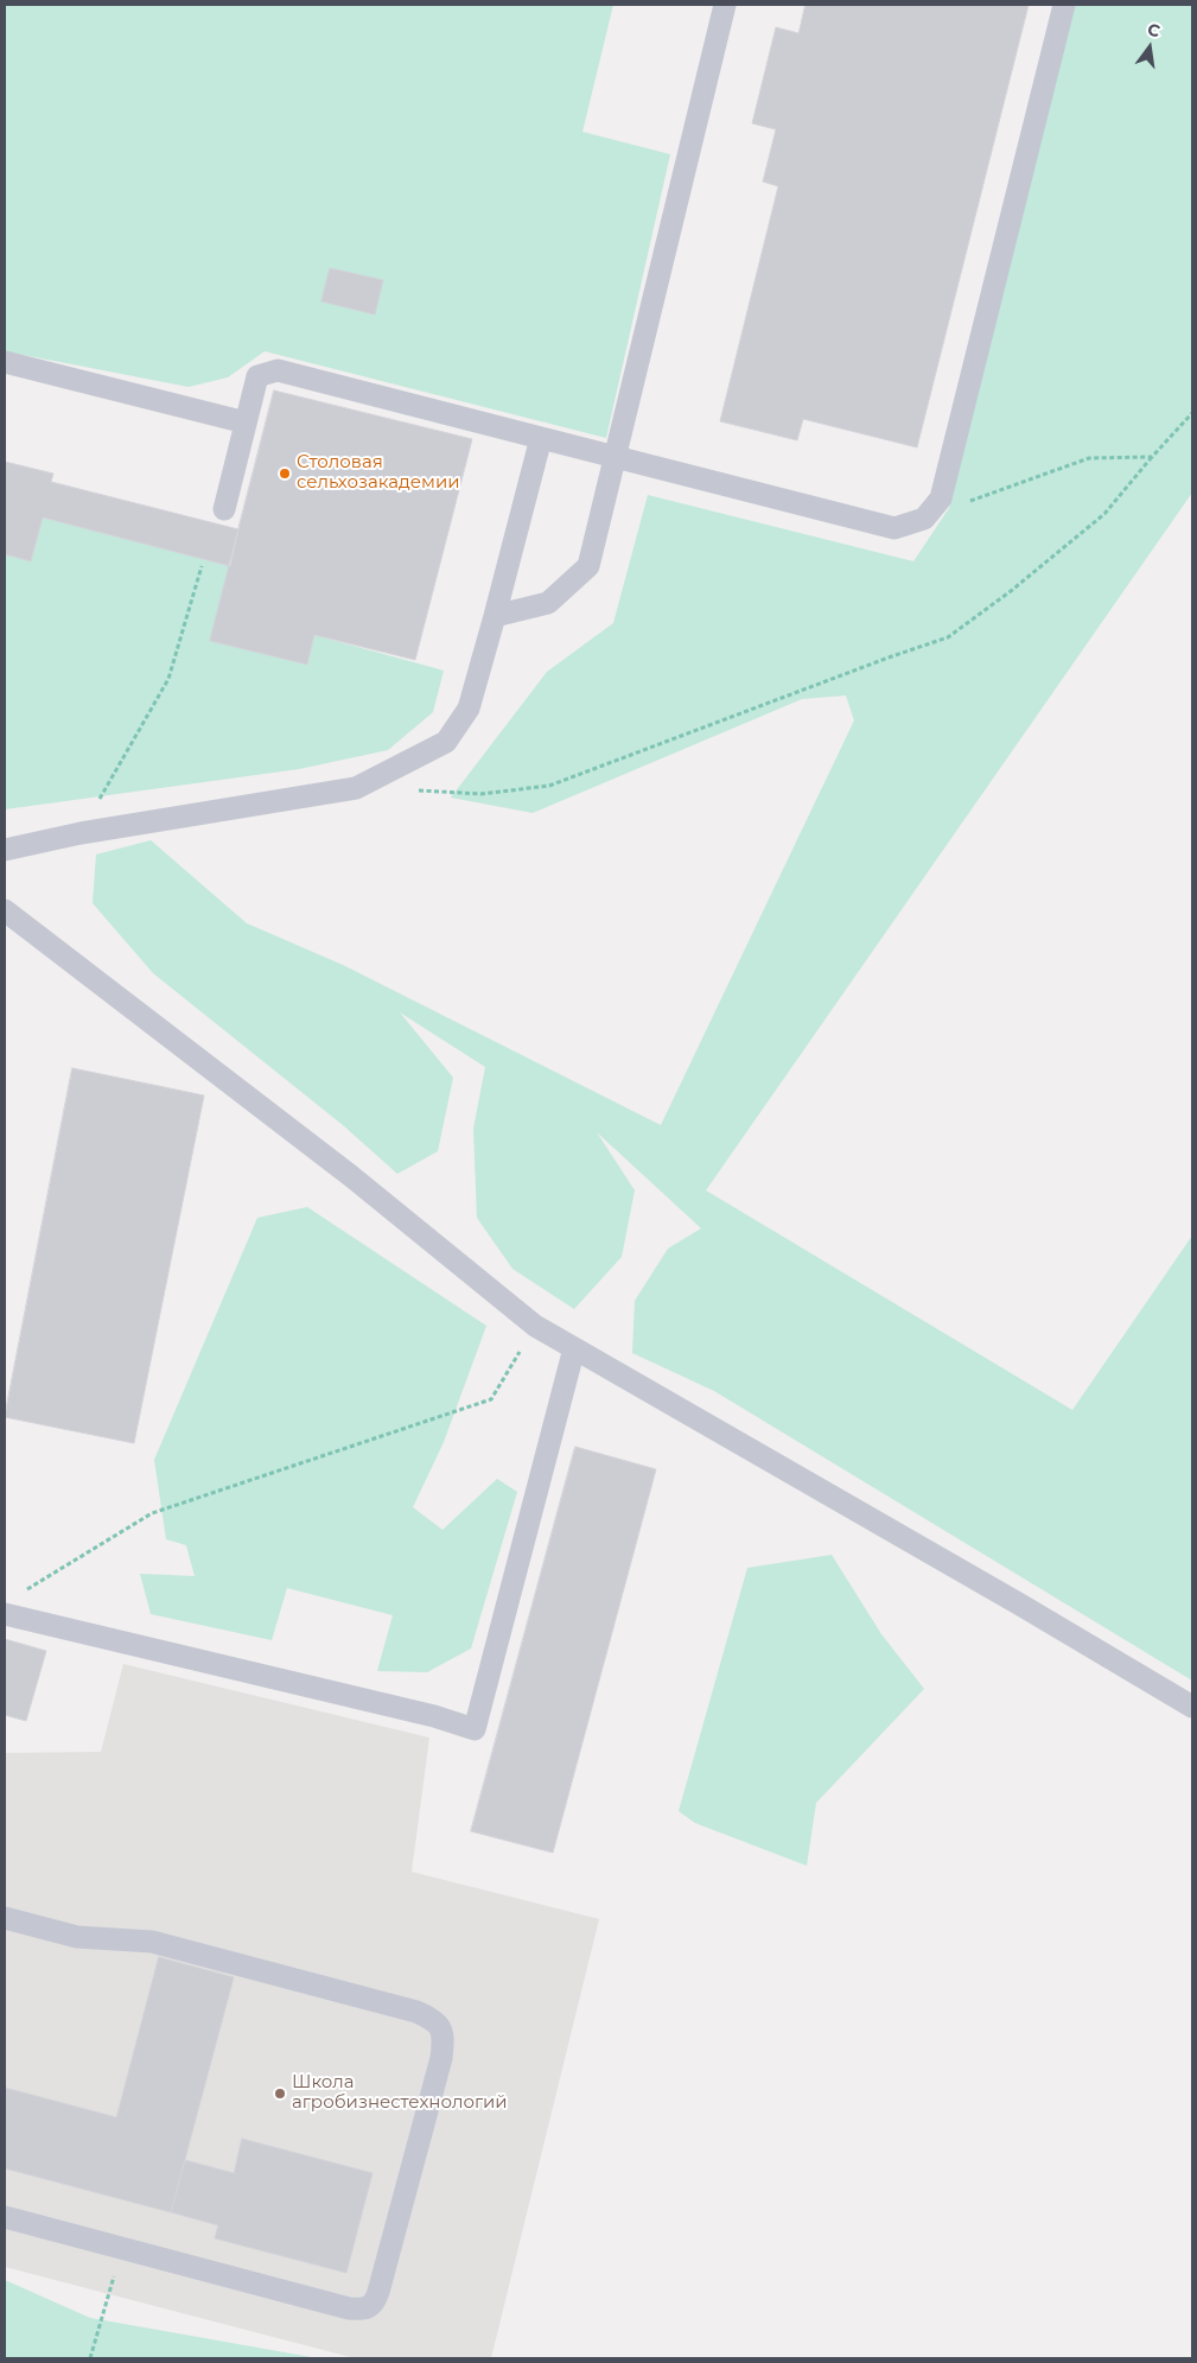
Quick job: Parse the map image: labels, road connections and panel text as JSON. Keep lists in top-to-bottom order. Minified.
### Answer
{"places":["Столовая сельхозакадемии","Школа агробизнестехнологий"],"north":"top"}
